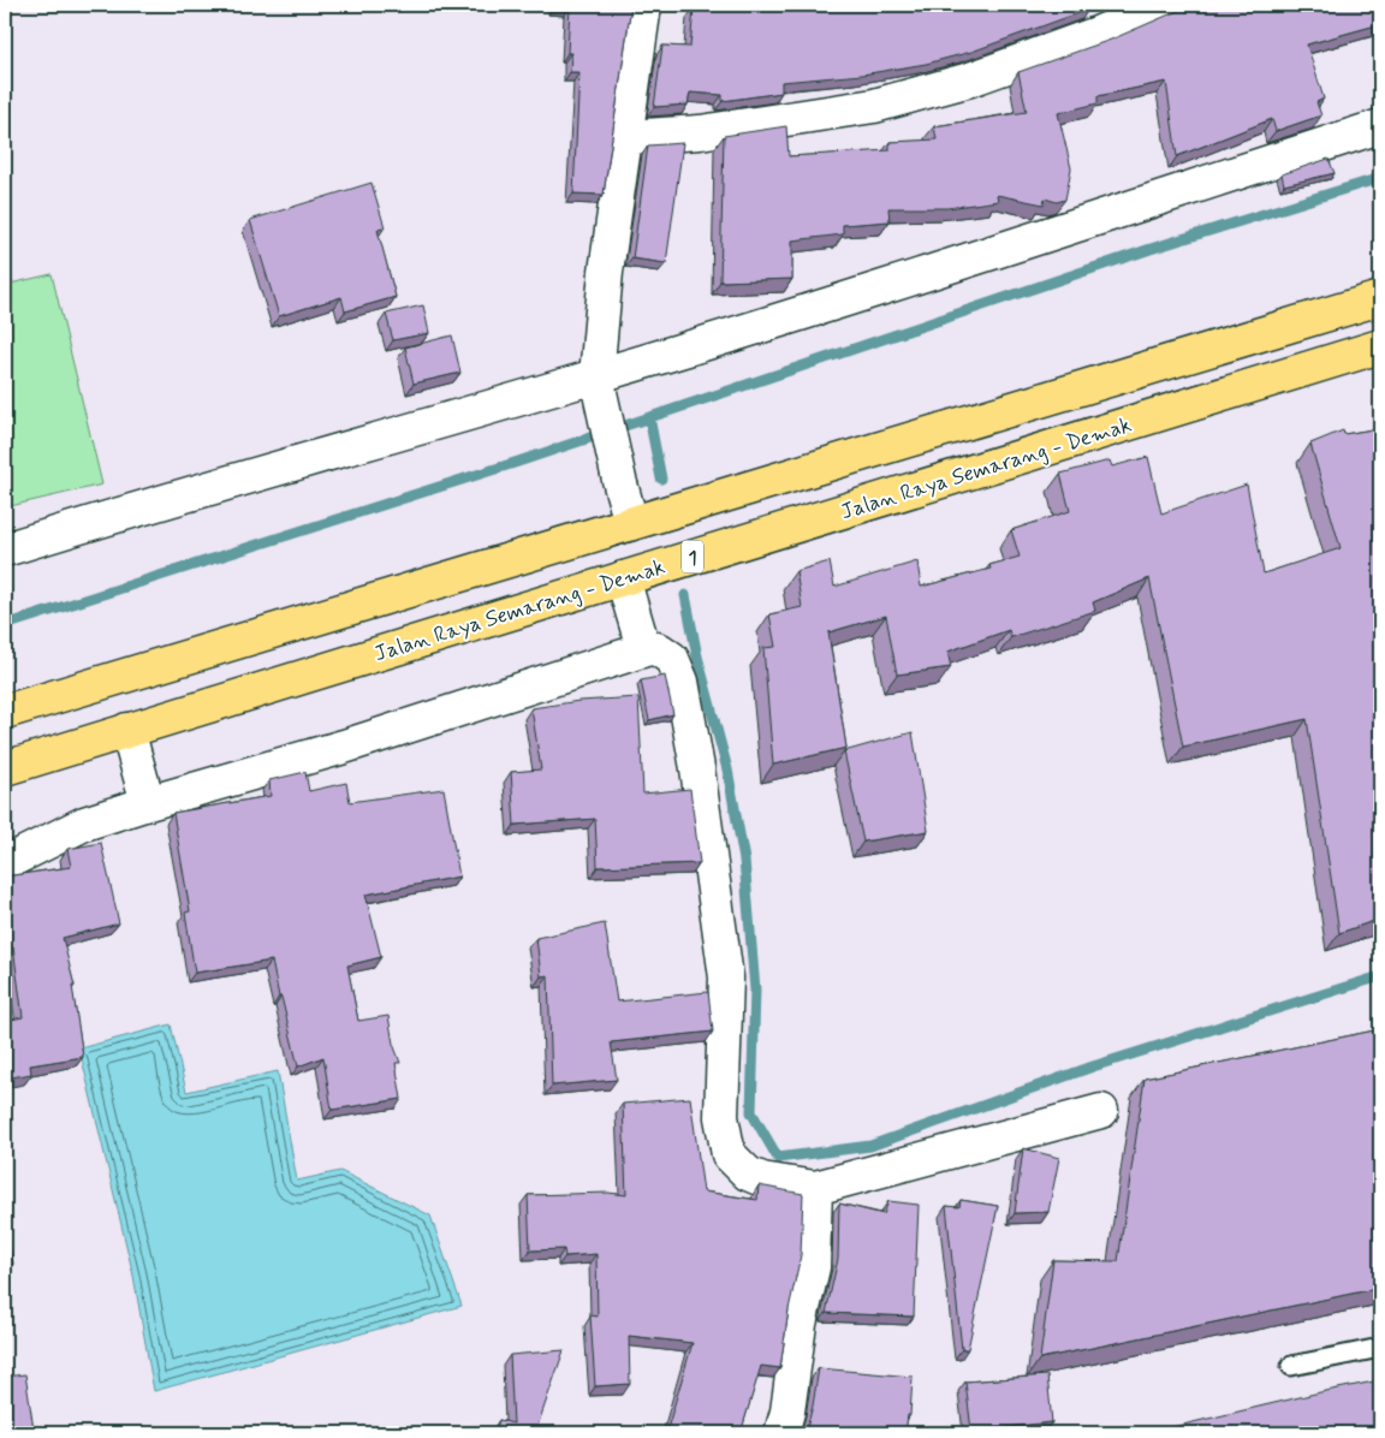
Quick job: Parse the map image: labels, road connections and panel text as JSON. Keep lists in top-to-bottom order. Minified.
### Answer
{"streets":{"highway":["Jalan Raya Semarang - Demak","1"]}}
